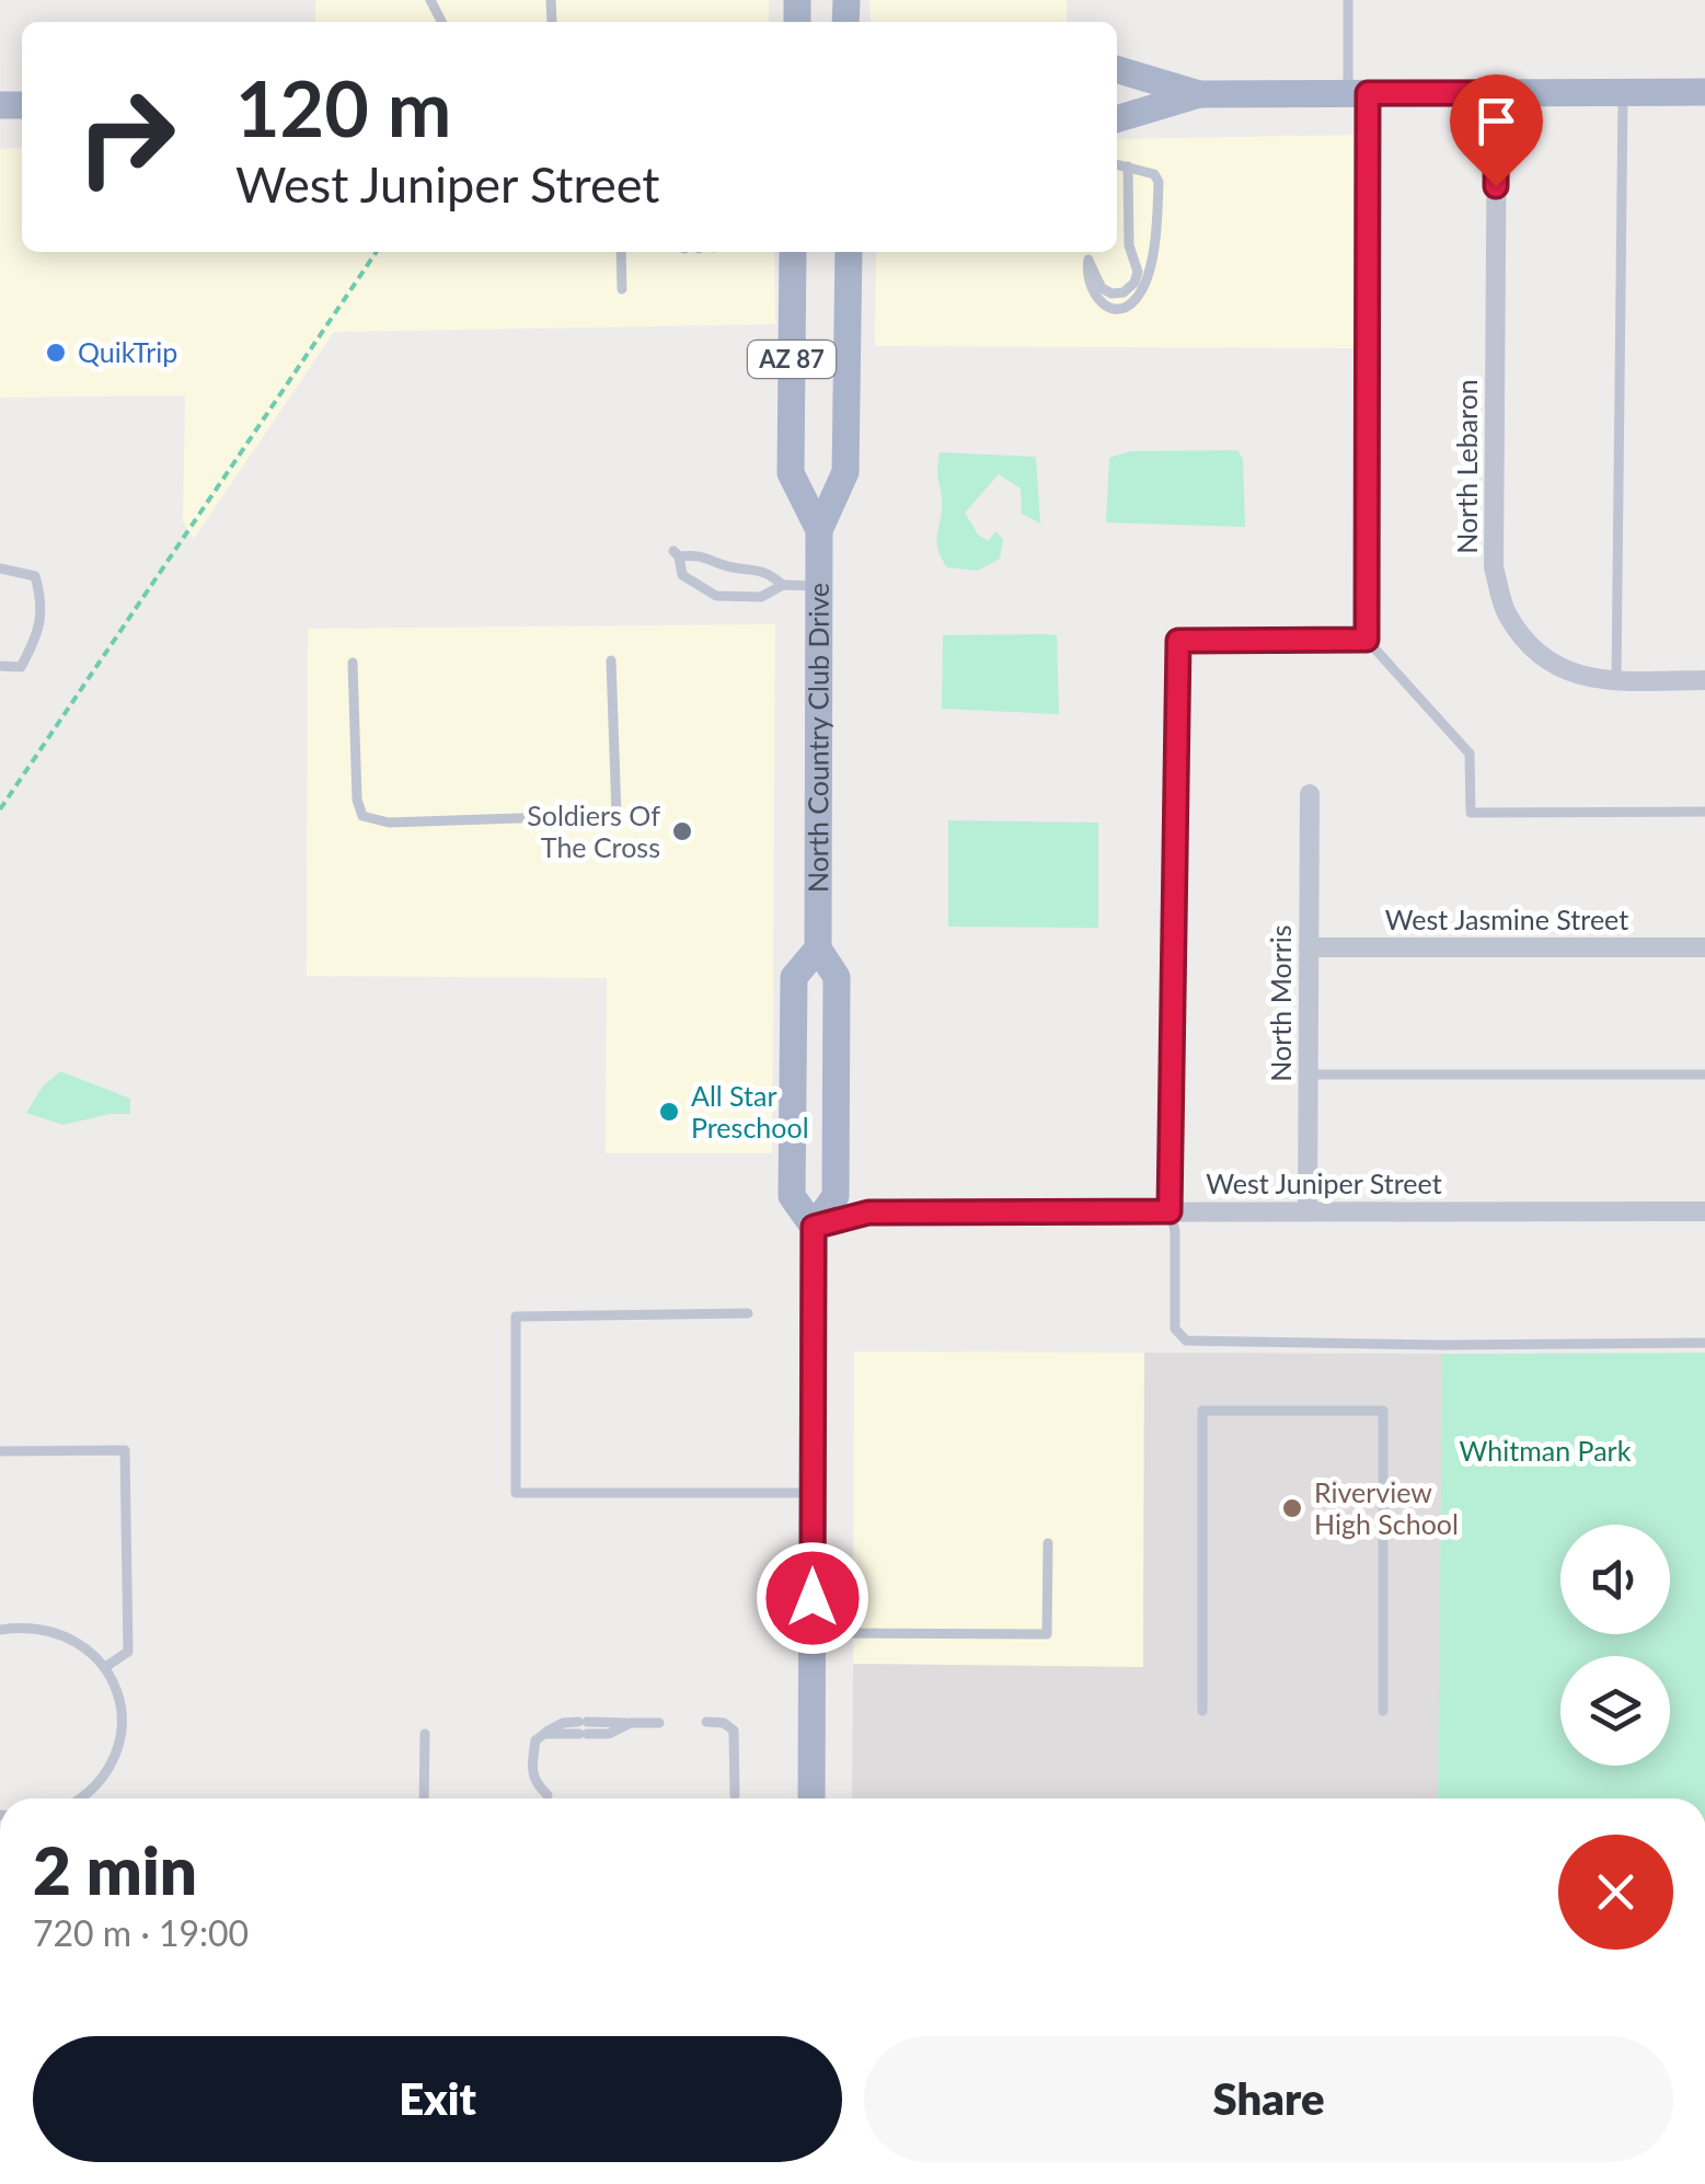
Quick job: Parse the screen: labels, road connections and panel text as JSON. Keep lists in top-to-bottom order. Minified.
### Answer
{"streets":{"main road":["AZ 87","North Country Club Drive"],"street":["North Lebaron","West Jasmine Street","North Morris","West Juniper Street"]},"crossings":[["North Country Club Drive","West Juniper Street"],["West Jasmine Street","North Morris"],["North Morris","West Juniper Street"]],"parks":["Whitman Park"],"places":["QuikTrip","Soldiers Of The Cross","All Star Preschool","Riverview High School"],"page":{"turn":["120 m","West Juniper Street"],"heading":["2 min","720 m · 19:00"],"buttons":["Exit","Share"]}}
